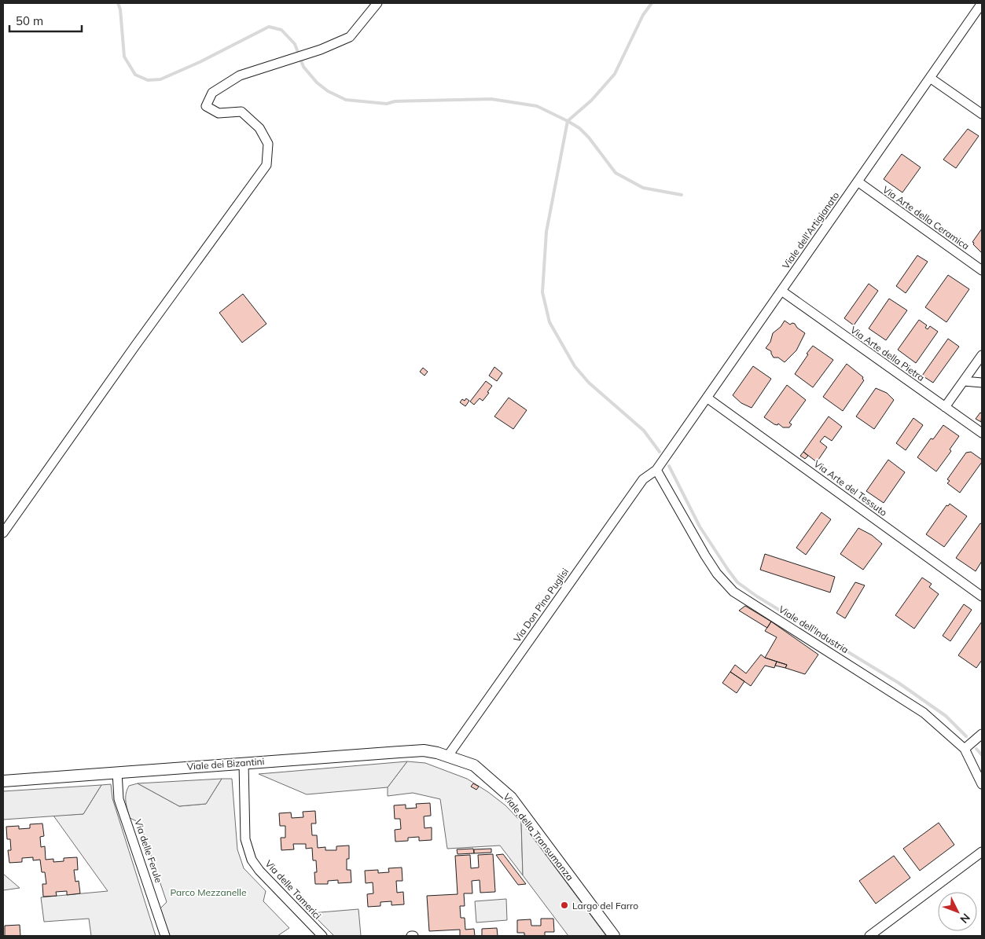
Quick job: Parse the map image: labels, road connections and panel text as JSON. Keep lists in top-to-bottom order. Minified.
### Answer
{"streets":{"street":["Via Arte della Ceramica","Viale dell'Artigianato","Via Arte della Pietra","Via Arte del Tessuto","Via Don Pino Puglisi","Viale dell'Industria","Viale dei Bizantini","Viale della Transumanza","Via delle Ferule","Via delle Tamerici"]},"crossings":[["Via Arte della Ceramica","Viale dell'Artigianato"],["Viale dell'Artigianato","Via Arte della Pietra"],["Viale dell'Artigianato","Via Arte del Tessuto"],["Viale dell'Artigianato","Via Don Pino Puglisi"],["Viale dell'Artigianato","Viale dell'Industria"],["Via Don Pino Puglisi","Viale dell'Industria"],["Via Don Pino Puglisi","Viale dei Bizantini"],["Via Don Pino Puglisi","Viale della Transumanza"],["Viale dei Bizantini","Viale della Transumanza"],["Viale dei Bizantini","Via delle Ferule"],["Viale dei Bizantini","Via delle Tamerici"]],"parks":["Parco Mezzanelle"],"places":["Largo del Farro"],"scale_bar":"50 m","north":"bottom right"}
